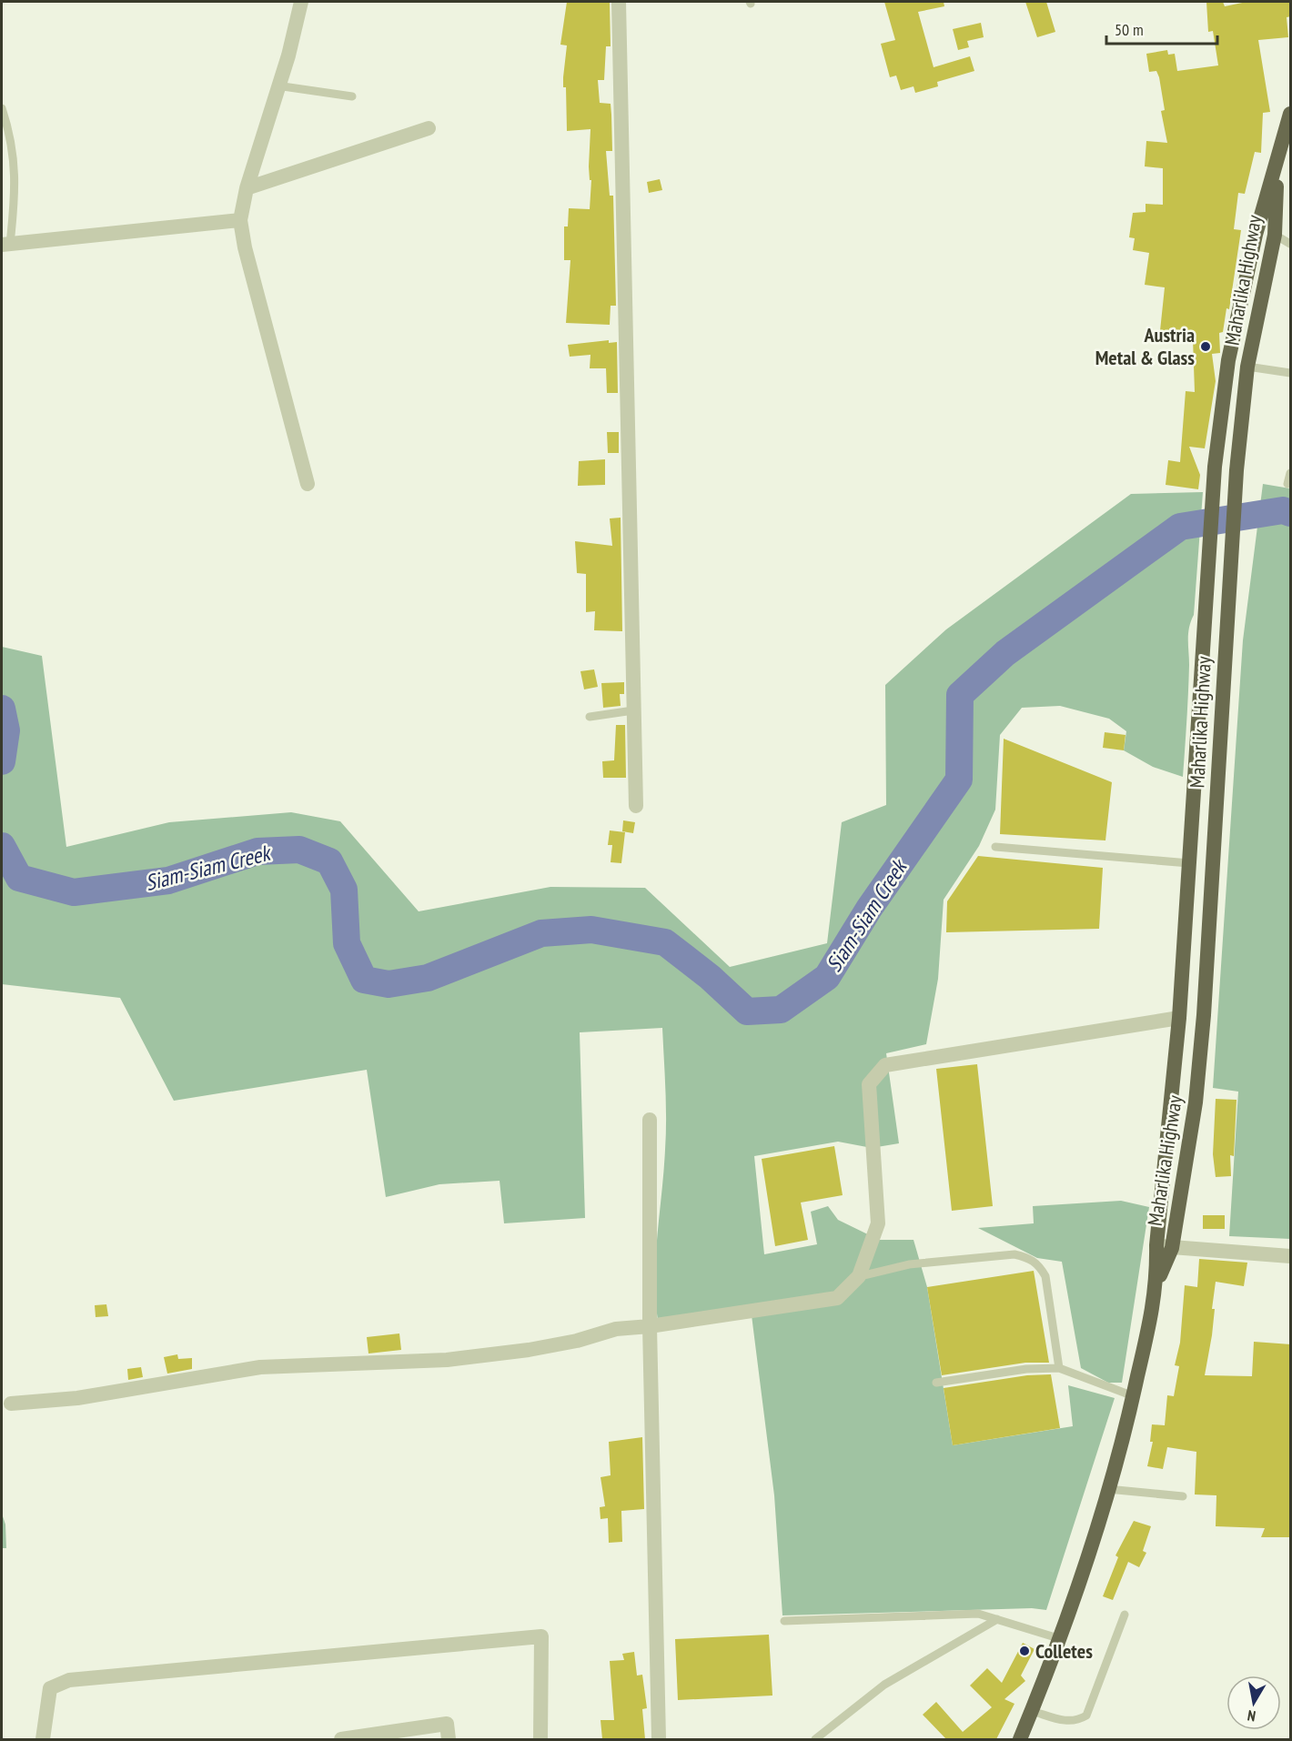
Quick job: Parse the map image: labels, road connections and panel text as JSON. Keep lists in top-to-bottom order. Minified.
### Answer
{"streets":{"highway":["Maharlika Highway"]},"water":["Siam-Siam Creek"],"places":["Austria Metal & Glass","Colletes"],"scale_bar":"50 m","north":"bottom"}
